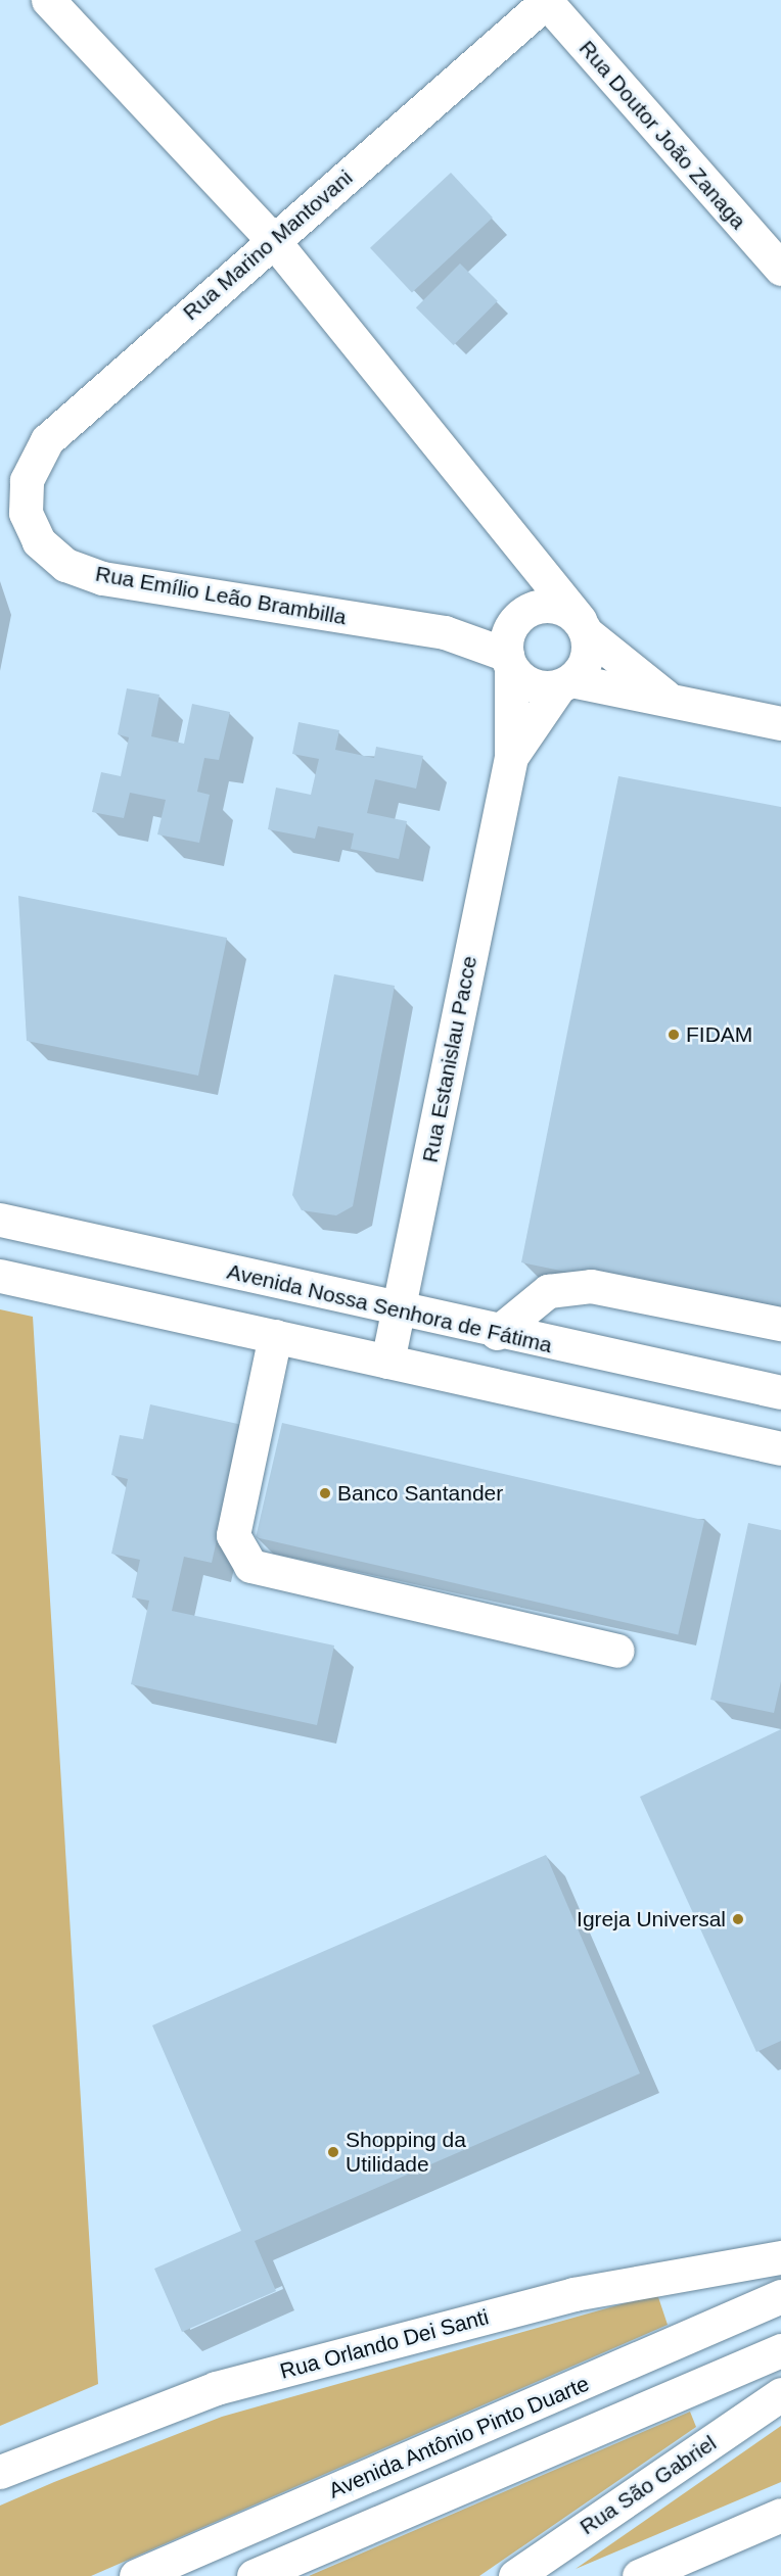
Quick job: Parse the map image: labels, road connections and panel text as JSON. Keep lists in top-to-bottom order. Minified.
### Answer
{"streets":{"street":["Rua Doutor João Zanaga","Rua Marino Mantovani","Rua Emílio Leão Brambilla","Rua Estanislau Pacce","Avenida Nossa Senhora de Fátima","Rua Orlando Dei Santi","Avenida Antônio Pinto Duarte","Rua São Gabriel"]},"crossings":[["Rua Doutor João Zanaga","Rua Marino Mantovani"],["Rua Marino Mantovani","Rua Emílio Leão Brambilla"],["Rua Emílio Leão Brambilla","Rua Estanislau Pacce"],["Rua Estanislau Pacce","Avenida Nossa Senhora de Fátima"]],"places":["FIDAM","Banco Santander","Igreja Universal","Shopping da Utilidade"]}
